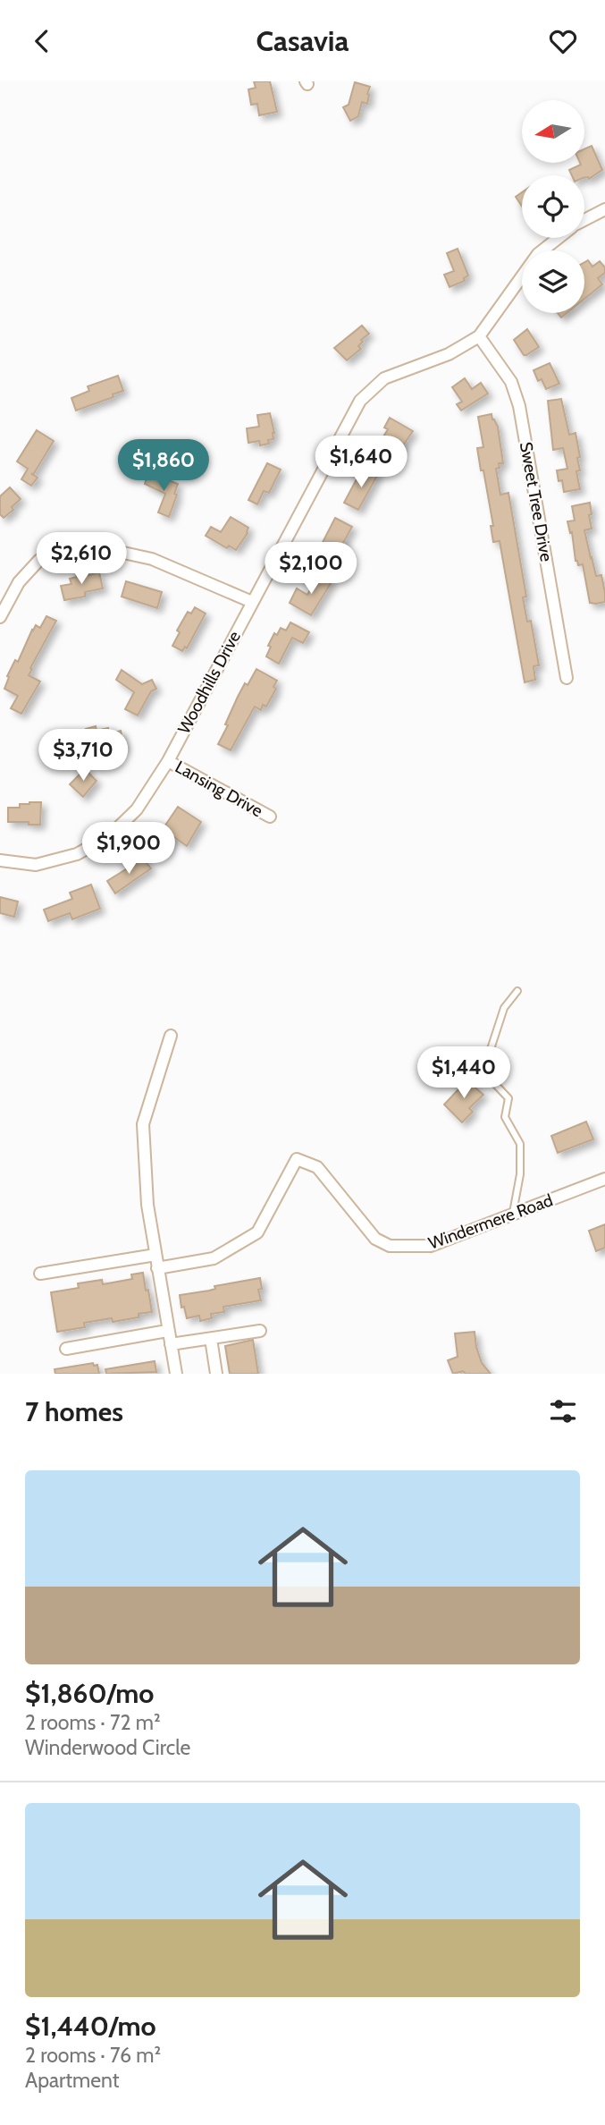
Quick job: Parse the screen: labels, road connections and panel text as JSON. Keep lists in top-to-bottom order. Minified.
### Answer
{"streets":{"street":["Sweet Tree Drive","Woodhills Drive","Lansing Drive","Windermere Road"]},"crossings":[["Sweet Tree Drive","Woodhills Drive"],["Woodhills Drive","Lansing Drive"]],"north":"left","page":{"header":"Casavia","price":["$1,640","$1,860","$2,610","$2,100","$3,710","$1,900","$1,440"],"heading":"7 homes","list":[{"name":"$1,860/mo","note":"2 rooms · 72 m² · Winderwood Circle"},{"name":"$1,440/mo","note":"2 rooms · 76 m² · Apartment"}]}}
